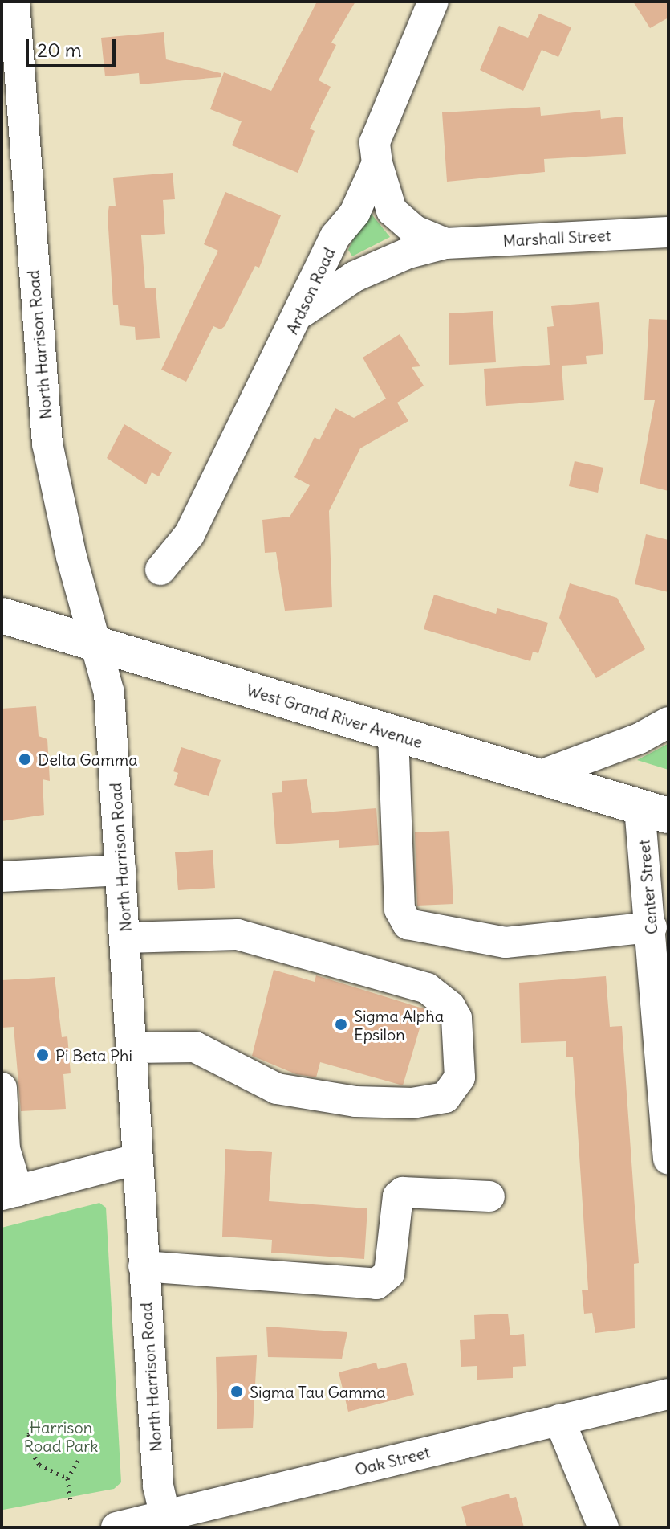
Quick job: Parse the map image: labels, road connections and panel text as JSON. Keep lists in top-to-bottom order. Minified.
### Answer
{"streets":{"main road":["West Grand River Avenue"],"street":["Marshall Street","Ardson Road","North Harrison Road","Center Street","Oak Street"]},"crossings":[["Marshall Street","Ardson Road"],["North Harrison Road","West Grand River Avenue"],["North Harrison Road","Oak Street"],["West Grand River Avenue","Center Street"]],"parks":["Harrison Road Park"],"places":["Delta Gamma","Sigma Alpha Epsilon","Pi Beta Phi","Sigma Tau Gamma"],"scale_bar":"20 m"}
